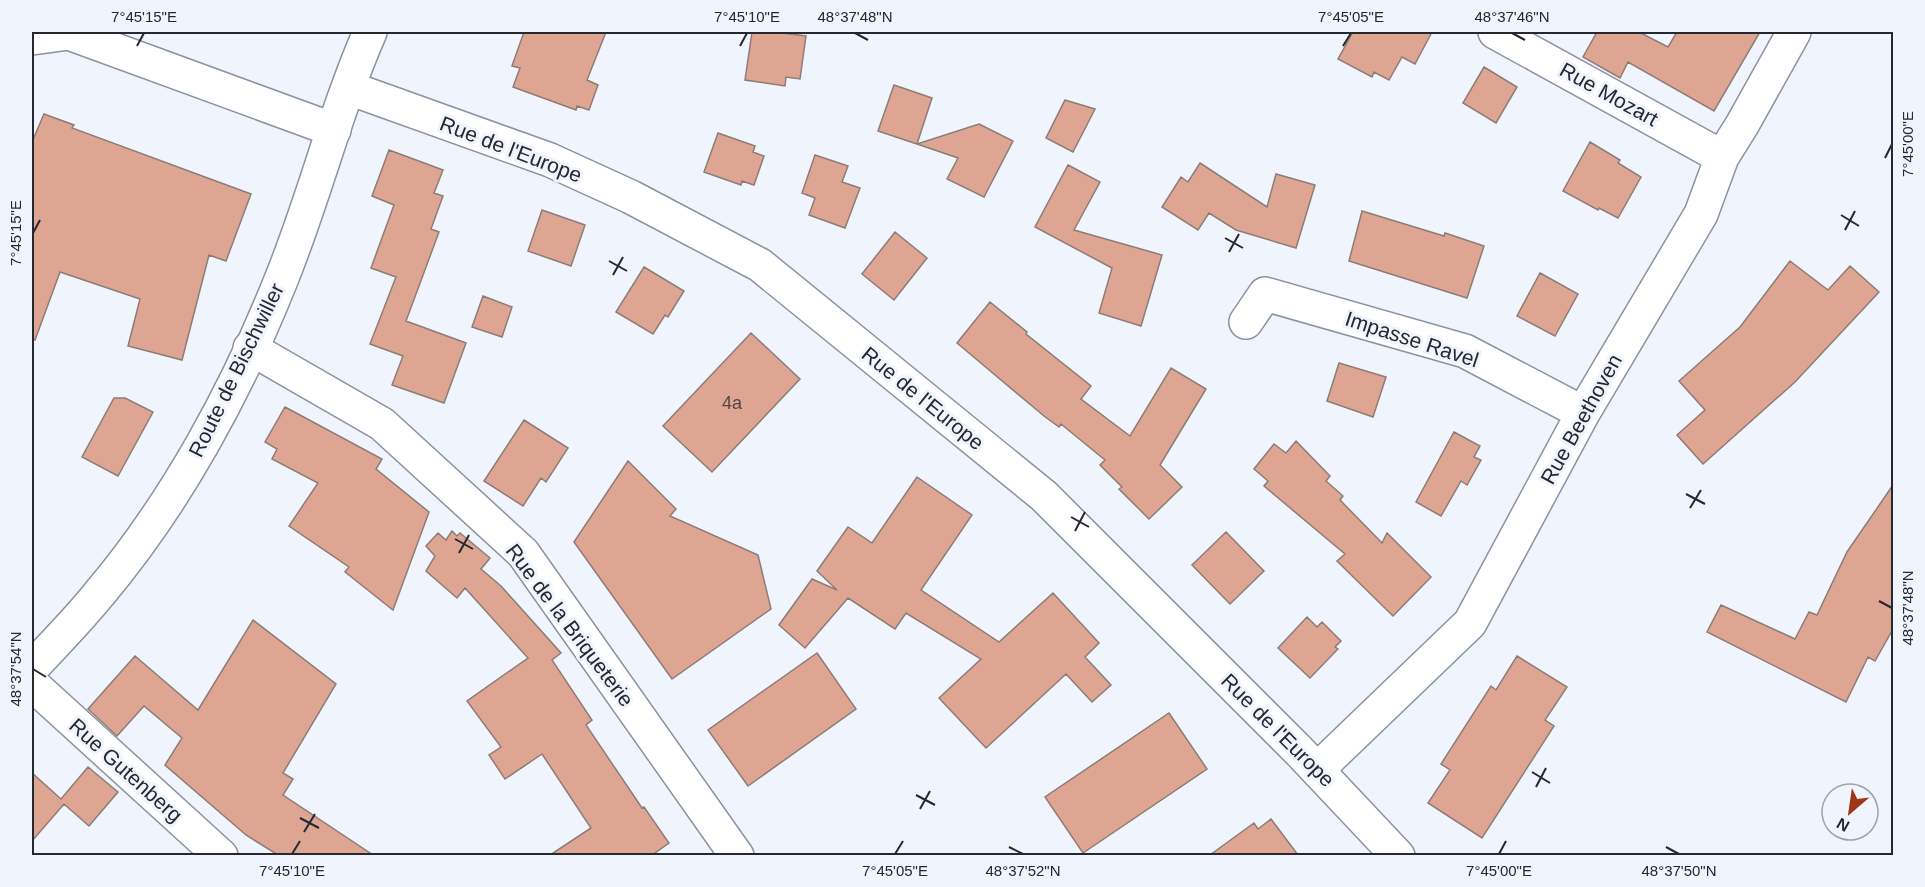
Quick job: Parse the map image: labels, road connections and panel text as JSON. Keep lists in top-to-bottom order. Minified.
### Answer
{"streets":{"street":["Rue Mozart","Rue de l'Europe","Impasse Ravel","Route de Bischwiller","Rue Beethoven","Rue de la Briqueterie","Rue Gutenberg"]},"crossings":[["Rue Mozart","Rue Beethoven"],["Rue de l'Europe","Route de Bischwiller"],["Rue de l'Europe","Rue Beethoven"],["Impasse Ravel","Rue Beethoven"],["Route de Bischwiller","Rue de la Briqueterie"]],"house_numbers":["4a"],"north":"bottom left","coordinates":["7°45'15\"E","7°45'10\"E","48°37'48\"N","7°45'05\"E","48°37'46\"N","7°45'00\"E","48°37'54\"N","48°37'52\"N","48°37'50\"N"]}
